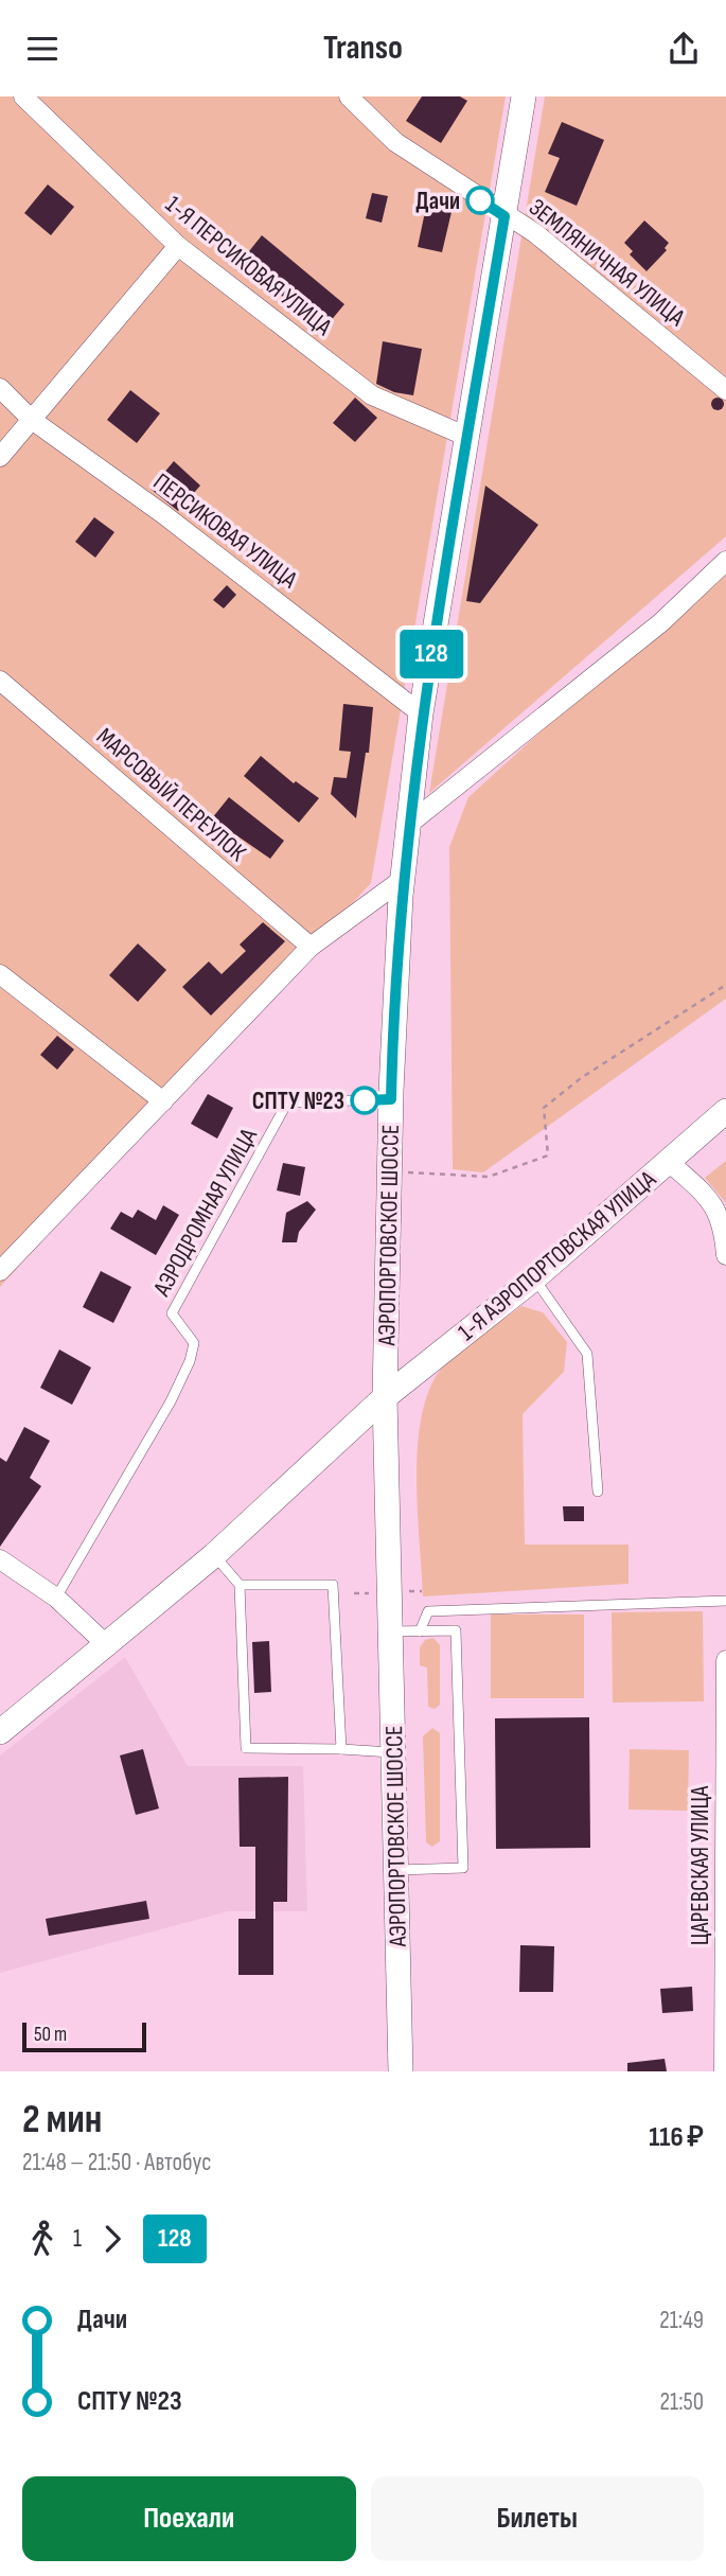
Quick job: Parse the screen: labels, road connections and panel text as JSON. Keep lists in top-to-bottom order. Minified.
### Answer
{"streets":{"main road":["АЭРОПОРТОВСКОЕ ШОССЕ","1-Я АЭРОПОРТОВСКАЯ УЛИЦА"],"street":["ЗЕМЛЯНИЧНАЯ УЛИЦА","1-Я ПЕРСИКОВАЯ УЛИЦА","ПЕРСИКОВАЯ УЛИЦА","МАРСОВЫЙ ПЕРЕУЛОК","ЦАРЕВСКАЯ УЛИЦА"],"lane":["АЭРОДРОМНАЯ УЛИЦА"]},"crossings":[["ЗЕМЛЯНИЧНАЯ УЛИЦА","АЭРОПОРТОВСКОЕ ШОССЕ"],["1-Я ПЕРСИКОВАЯ УЛИЦА","АЭРОПОРТОВСКОЕ ШОССЕ"],["ПЕРСИКОВАЯ УЛИЦА","АЭРОПОРТОВСКОЕ ШОССЕ"],["АЭРОДРОМНАЯ УЛИЦА","АЭРОПОРТОВСКОЕ ШОССЕ"],["АЭРОПОРТОВСКОЕ ШОССЕ","1-Я АЭРОПОРТОВСКАЯ УЛИЦА"]],"places":["Дачи","СПТУ №23"],"lines":["bus line 128"],"scale_bar":"50 m","page":{"header":"Transo","on_map":"128","scale":"50 m","heading":["2 мин","21:48 – 21:50 · Автобус","116 ₽"],"legs":["1","128"],"list":[{"name":"Дачи","value":"21:49"},{"name":"СПТУ №23","value":"21:50"}],"buttons":["Поехали","Билеты"]}}
